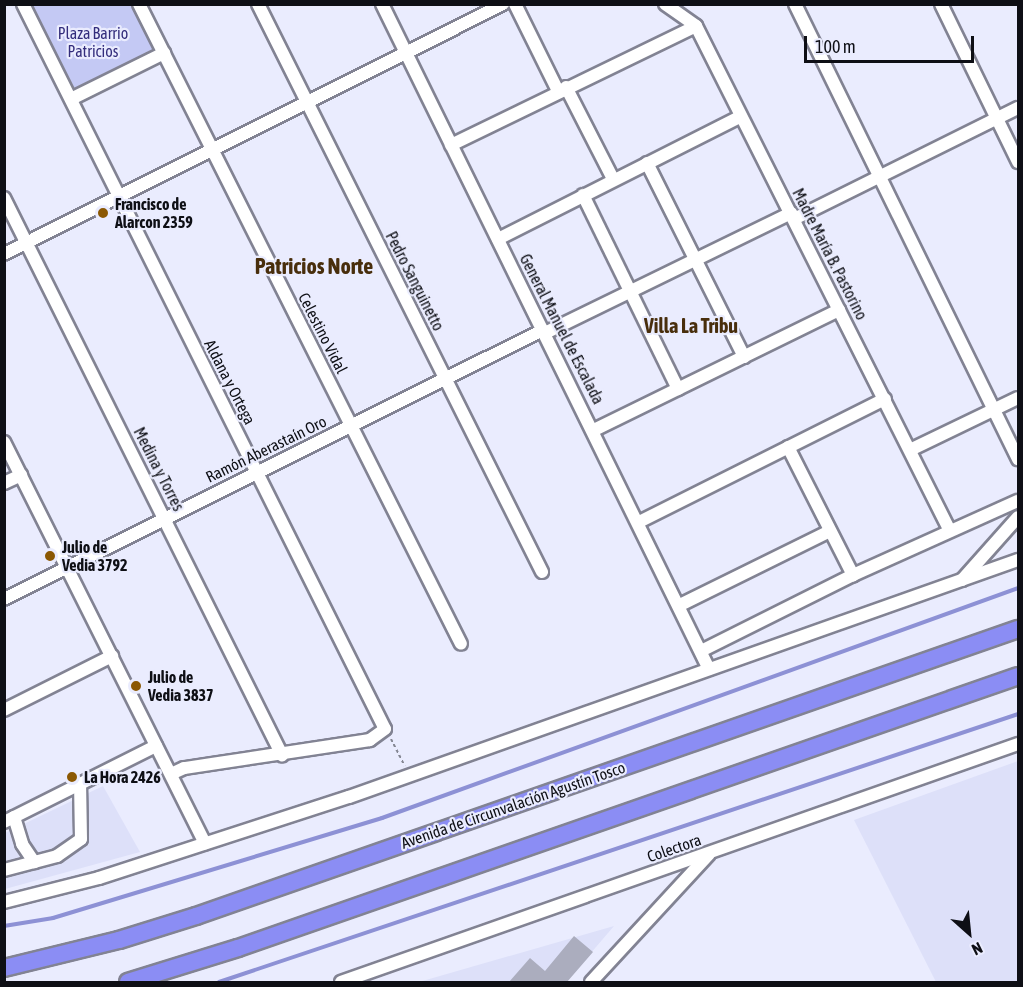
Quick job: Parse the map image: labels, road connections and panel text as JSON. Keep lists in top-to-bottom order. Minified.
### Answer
{"streets":{"highway":["Avenida de Circunvalación Agustín Tosco"],"street":["Madre María B. Pastorino","Pedro Sanguinetto","General Manuel de Escalada","Celestino Vidal","Aldana y Ortega","Ramón Aberastaín Oro","Medina y Torres","Colectora"]},"crossings":[["Madre María B. Pastorino","Ramón Aberastaín Oro"],["Pedro Sanguinetto","Ramón Aberastaín Oro"],["General Manuel de Escalada","Ramón Aberastaín Oro"],["Celestino Vidal","Ramón Aberastaín Oro"],["Aldana y Ortega","Ramón Aberastaín Oro"],["Ramón Aberastaín Oro","Medina y Torres"]],"districts":["Patricios Norte","Villa La Tribu"],"parks":["Plaza Barrio Patricios"],"places":["Francisco de Alarcon 2359","Julio de Vedia 3792","Julio de Vedia 3837","La Hora 2426"],"scale_bar":"100 m","north":"bottom right"}
